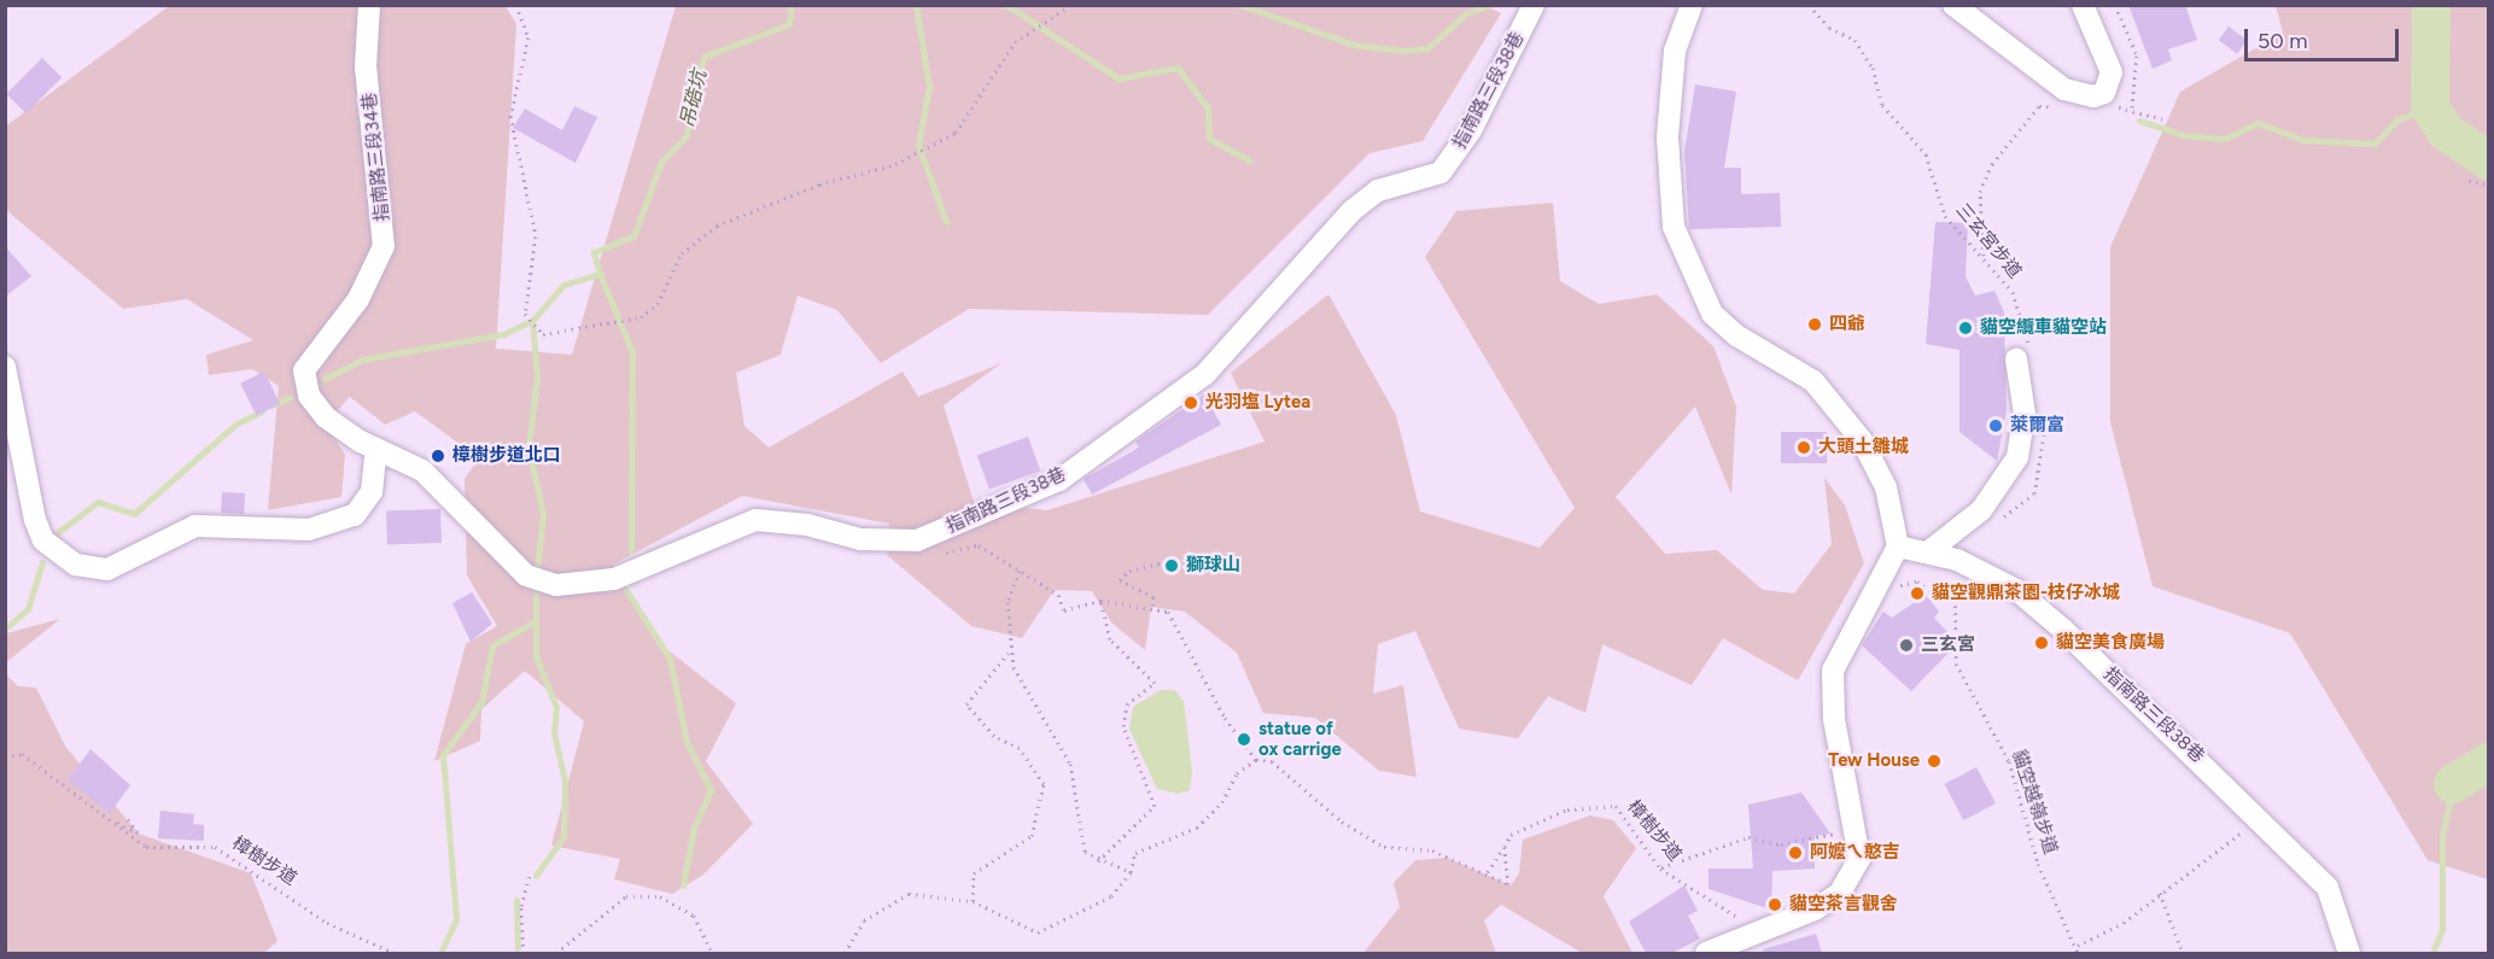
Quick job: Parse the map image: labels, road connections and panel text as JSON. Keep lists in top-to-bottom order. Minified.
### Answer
{"streets":{"street":["指南路三段38巷","指南路三段34巷"],"path":["三玄宮步道","貓空越嶺步道","樟樹步道"]},"crossings":[["指南路三段38巷","指南路三段34巷"]],"water":["吊硞坑"],"places":["四爺","貓空纜車貓空站","光羽塩 Lytea","萊爾富","大頭土雛城","樟樹步道北口","獅球山","貓空觀鼎茶園-枝仔冰城","貓空美食廣場","三玄宮","statue of ox carrige","Tew House","阿嬤ㄟ憨吉","貓空茶言觀舍"],"scale_bar":"50 m"}
